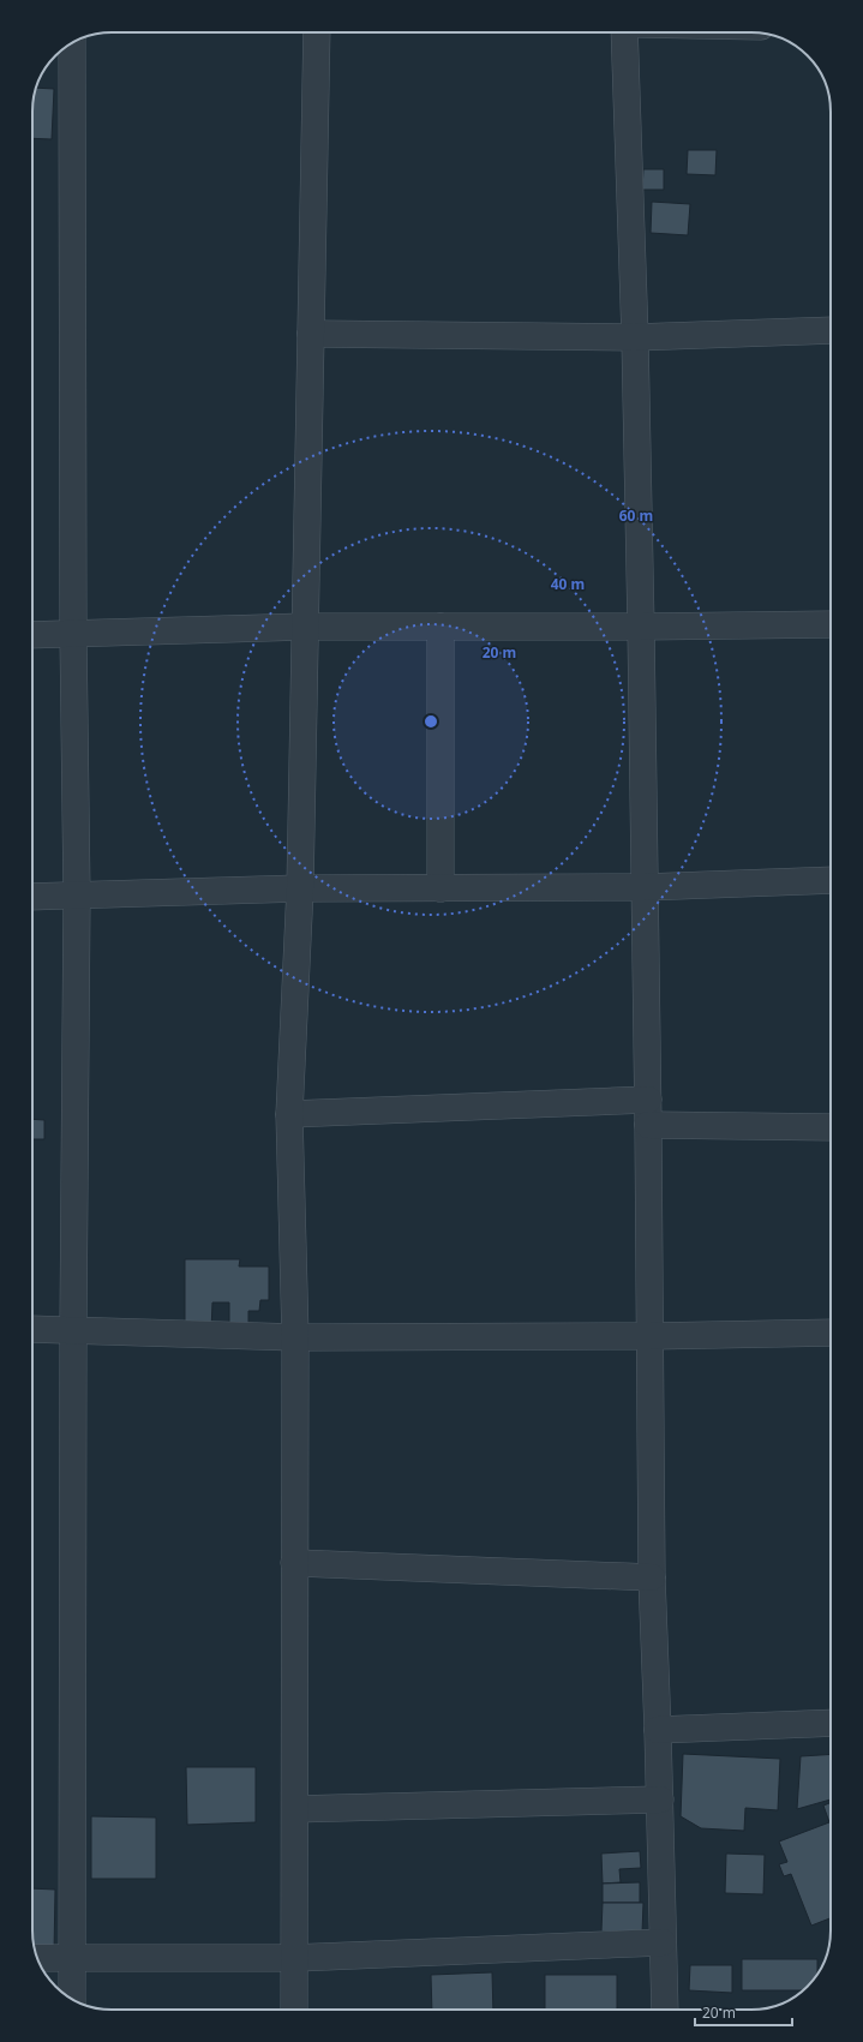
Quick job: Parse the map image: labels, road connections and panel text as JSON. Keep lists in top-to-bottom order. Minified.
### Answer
{"scale_bar":"20 m","rings":["60 m","40 m","20 m"]}
